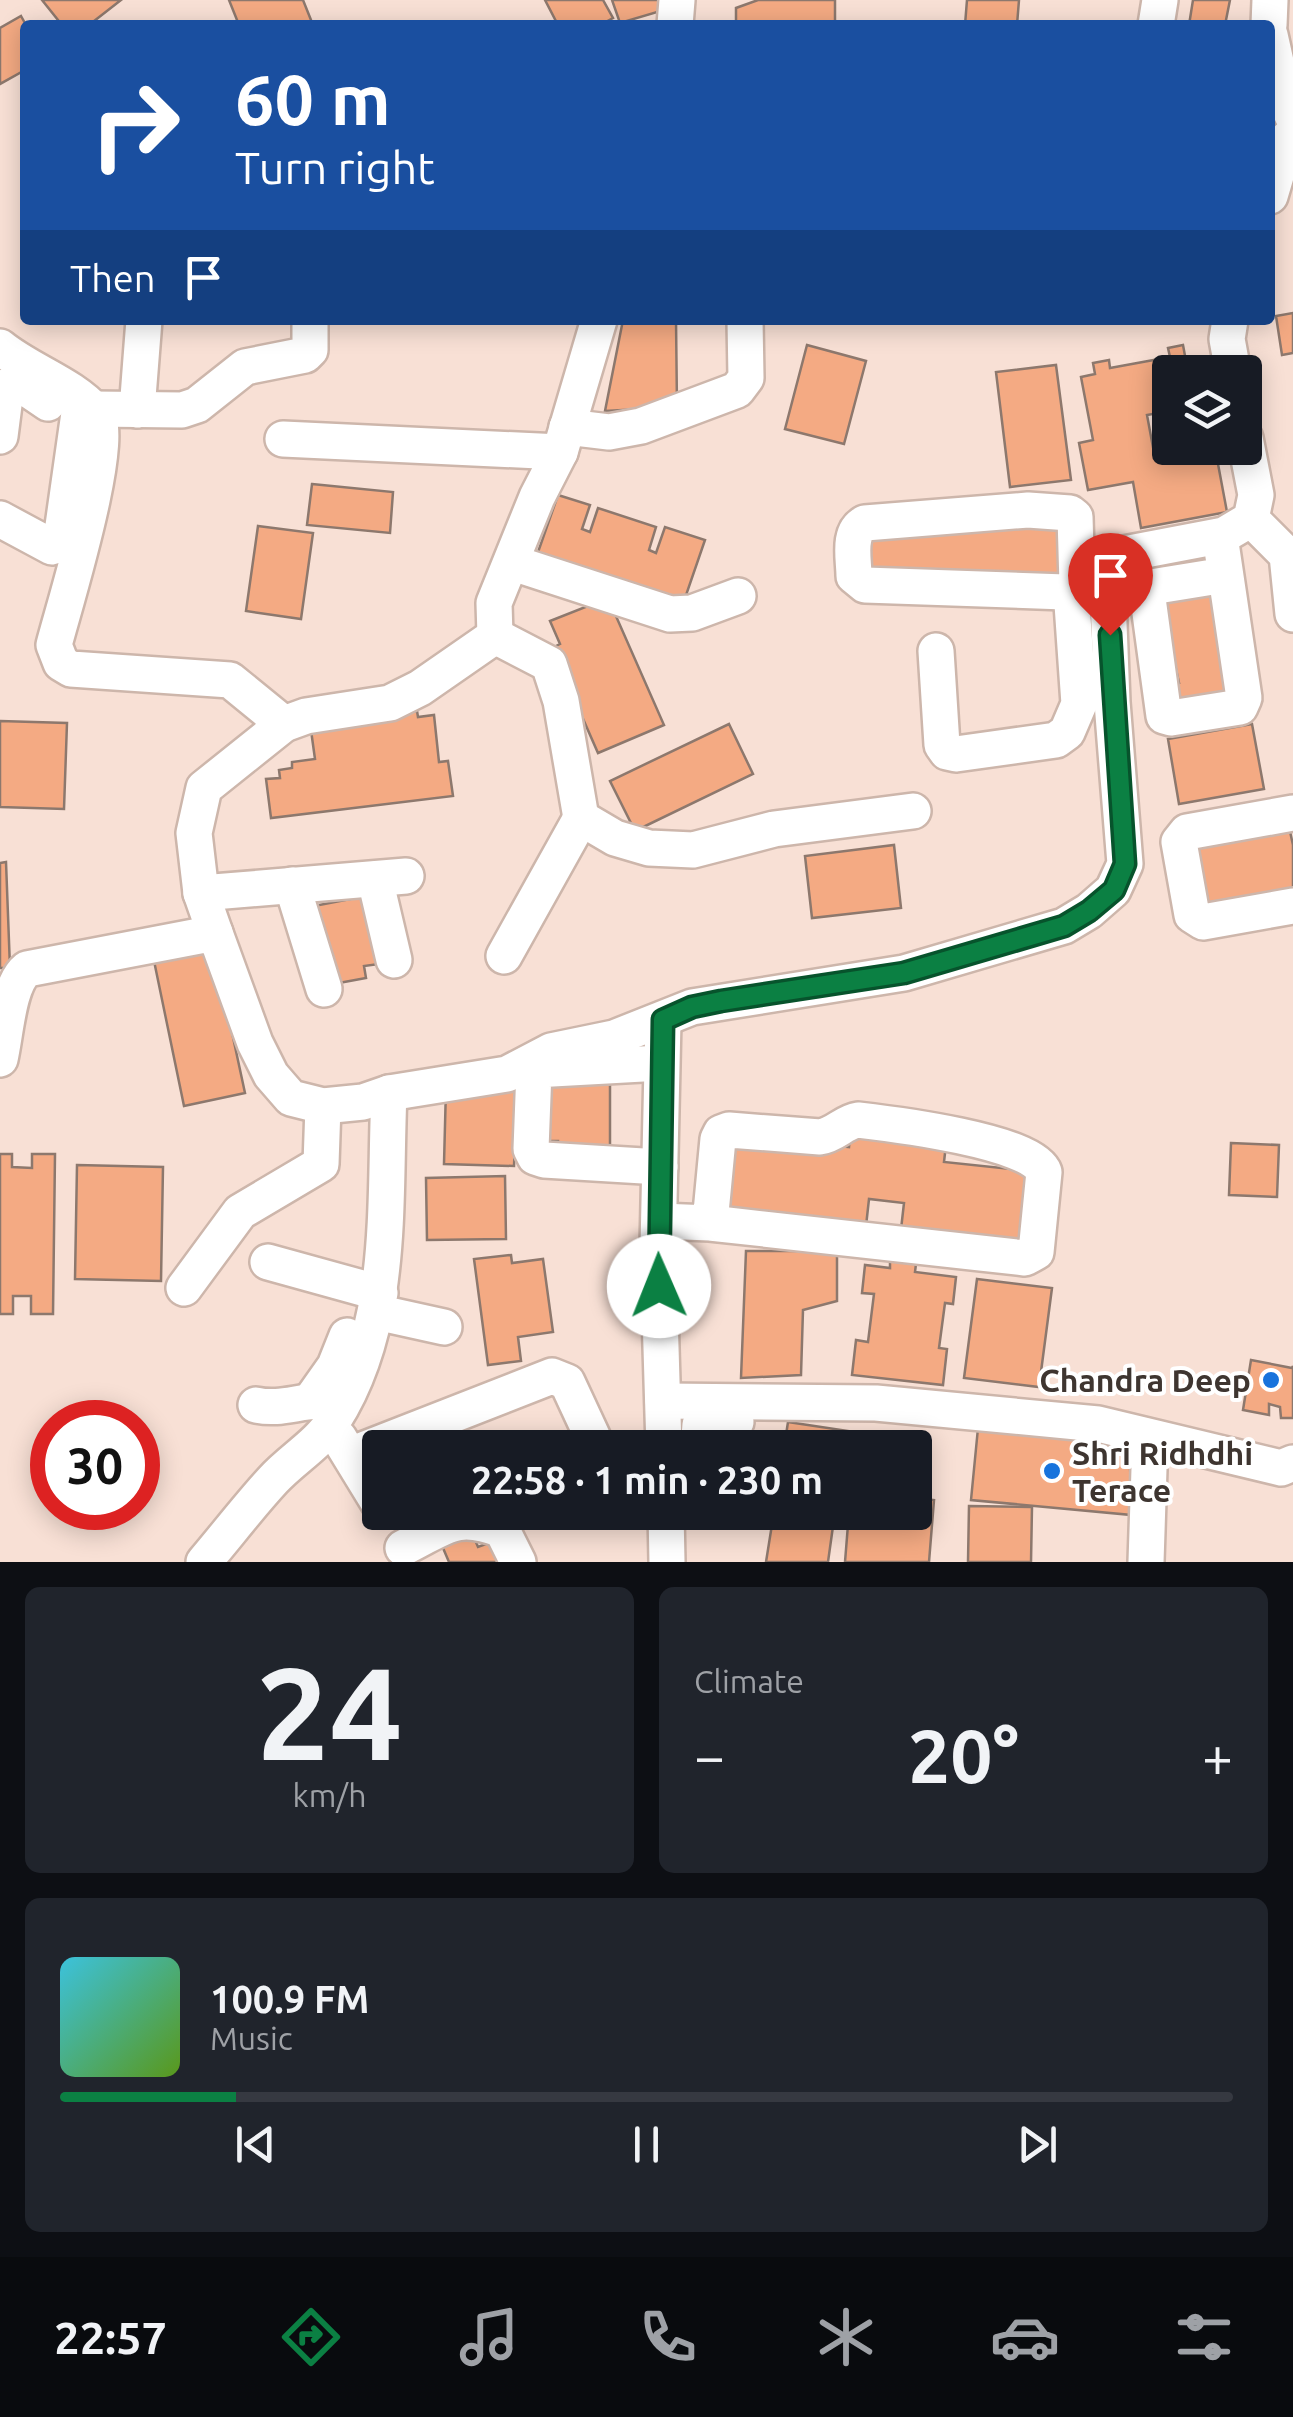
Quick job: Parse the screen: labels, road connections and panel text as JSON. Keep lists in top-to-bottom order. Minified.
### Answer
{"places":["Chandra Deep","Shri Ridhdhi Terace"],"page":{"turn":["60 m","Turn right"],"then":"Then","limit":"30","trip":"22:58 · 1 min · 230 m","tile":[["24","km/h"],"Climate"],"heat":["−","20°","+"],"song":["100.9 FM","Music"],"tabs":"22:57"}}
